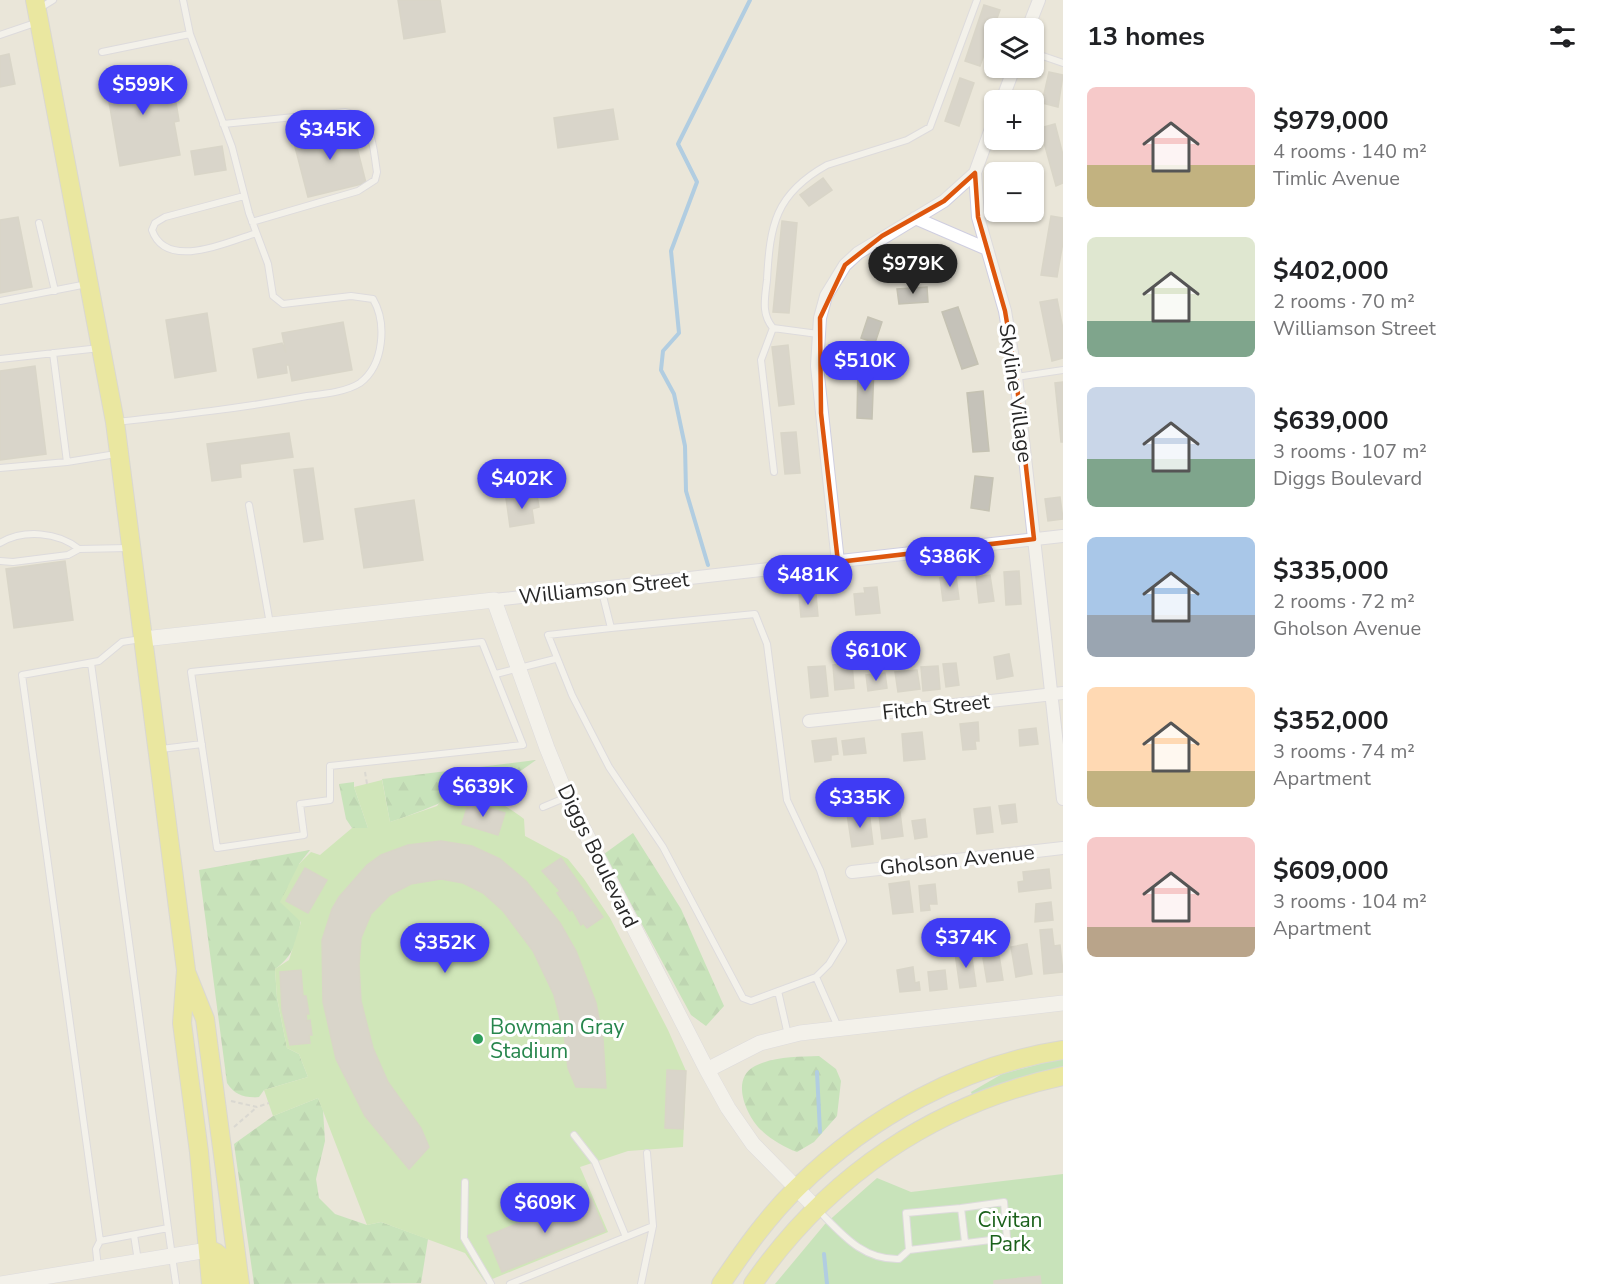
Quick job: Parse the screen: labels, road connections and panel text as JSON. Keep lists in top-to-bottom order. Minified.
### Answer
{"streets":{"street":["Skyline Village","Williamson Street","Fitch Street","Diggs Boulevard","Gholson Avenue"]},"crossings":[["Skyline Village","Williamson Street"],["Skyline Village","Fitch Street"],["Williamson Street","Diggs Boulevard"]],"parks":["Civitan Park"],"places":["Bowman Gray Stadium"],"page":{"heading":"13 homes","map_buttons":["+","−"],"price":["$599K","$345K","$979K","$510K","$402K","$386K","$481K","$610K","$639K","$335K","$374K","$352K","$609K"],"list":[{"name":"$979,000","note":"4 rooms · 140 m² · Timlic Avenue"},{"name":"$402,000","note":"2 rooms · 70 m² · Williamson Street"},{"name":"$639,000","note":"3 rooms · 107 m² · Diggs Boulevard"},{"name":"$335,000","note":"2 rooms · 72 m² · Gholson Avenue"},{"name":"$352,000","note":"3 rooms · 74 m² · Apartment"},{"name":"$609,000","note":"3 rooms · 104 m² · Apartment"}]}}
